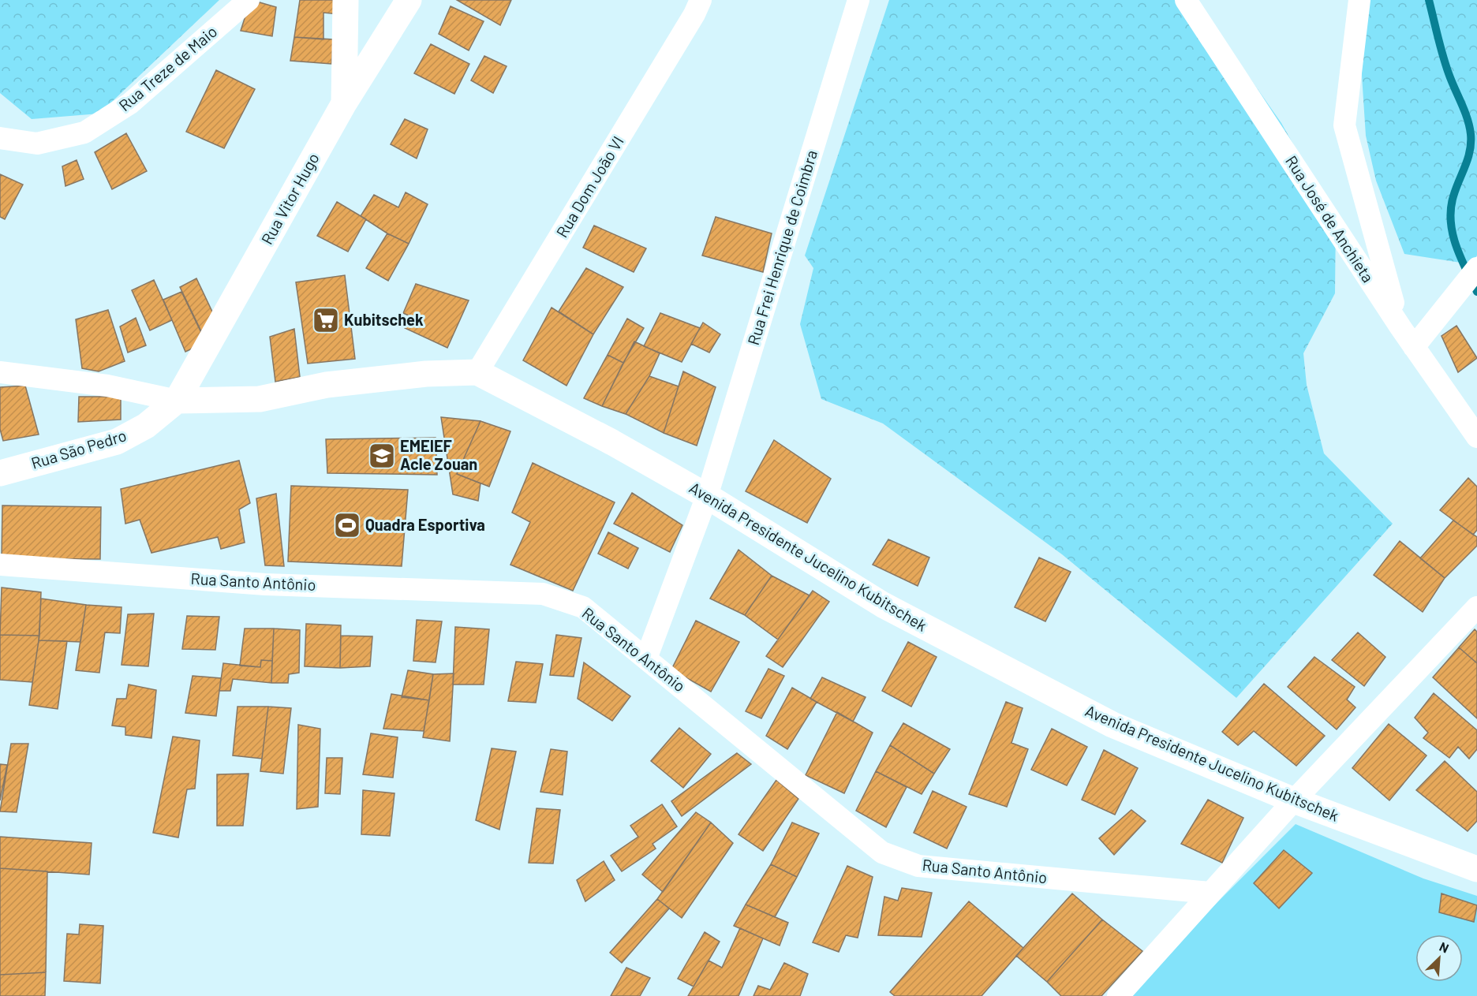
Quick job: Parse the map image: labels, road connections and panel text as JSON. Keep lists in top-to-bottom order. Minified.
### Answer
{"streets":{"street":["Rua Treze de Maio","Rua Dom João VI","Rua Vitor Hugo","Rua José de Anchieta","Rua Frei Henrique de Coimbra","Rua São Pedro","Avenida Presidente Jucelino Kubitschek","Rua Santo Antônio"]},"crossings":[["Rua Dom João VI","Avenida Presidente Jucelino Kubitschek"],["Rua Vitor Hugo","Rua São Pedro"],["Rua Vitor Hugo","Avenida Presidente Jucelino Kubitschek"],["Rua Frei Henrique de Coimbra","Avenida Presidente Jucelino Kubitschek"],["Rua Frei Henrique de Coimbra","Rua Santo Antônio"],["Rua São Pedro","Avenida Presidente Jucelino Kubitschek"]],"places":{"supermarket":["Kubitschek"],"school or university":["EMEIEF Acle Zouan"],"sports":["Quadra Esportiva"]},"north":"top right"}
